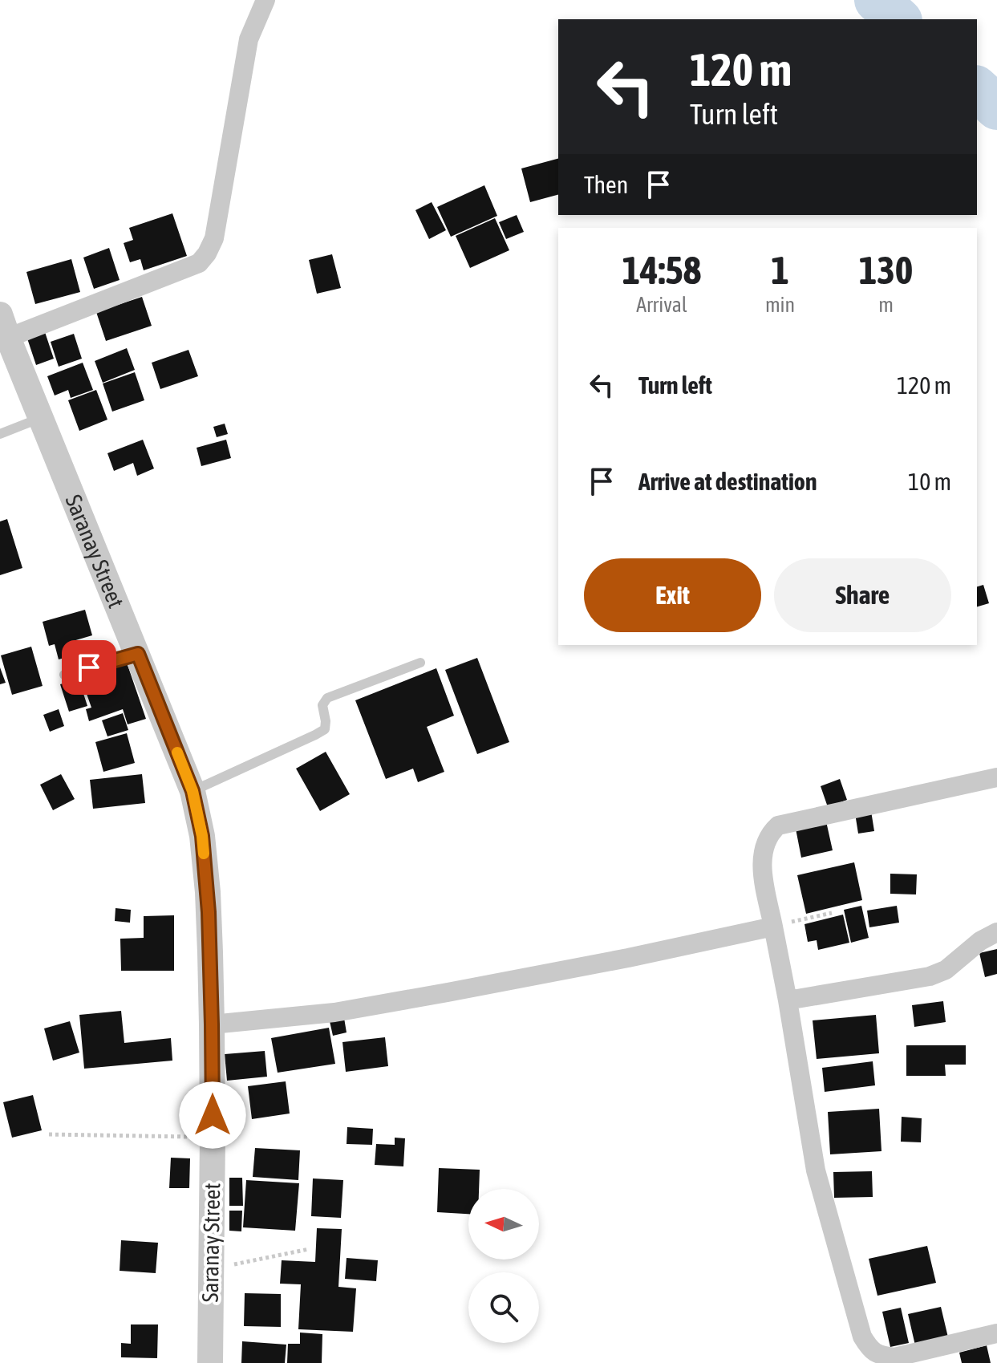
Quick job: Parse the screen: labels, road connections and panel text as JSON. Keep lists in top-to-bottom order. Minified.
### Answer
{"streets":{"street":["Saranay Street"]},"north":"left","page":{"turn":["120 m","Turn left"],"then":"Then","eta":["14:58","Arrival","1","min","130","m"],"list":[{"name":"Turn left","value":"120 m"},{"name":"Arrive at destination","value":"10 m"}],"buttons":["Exit","Share"]}}
